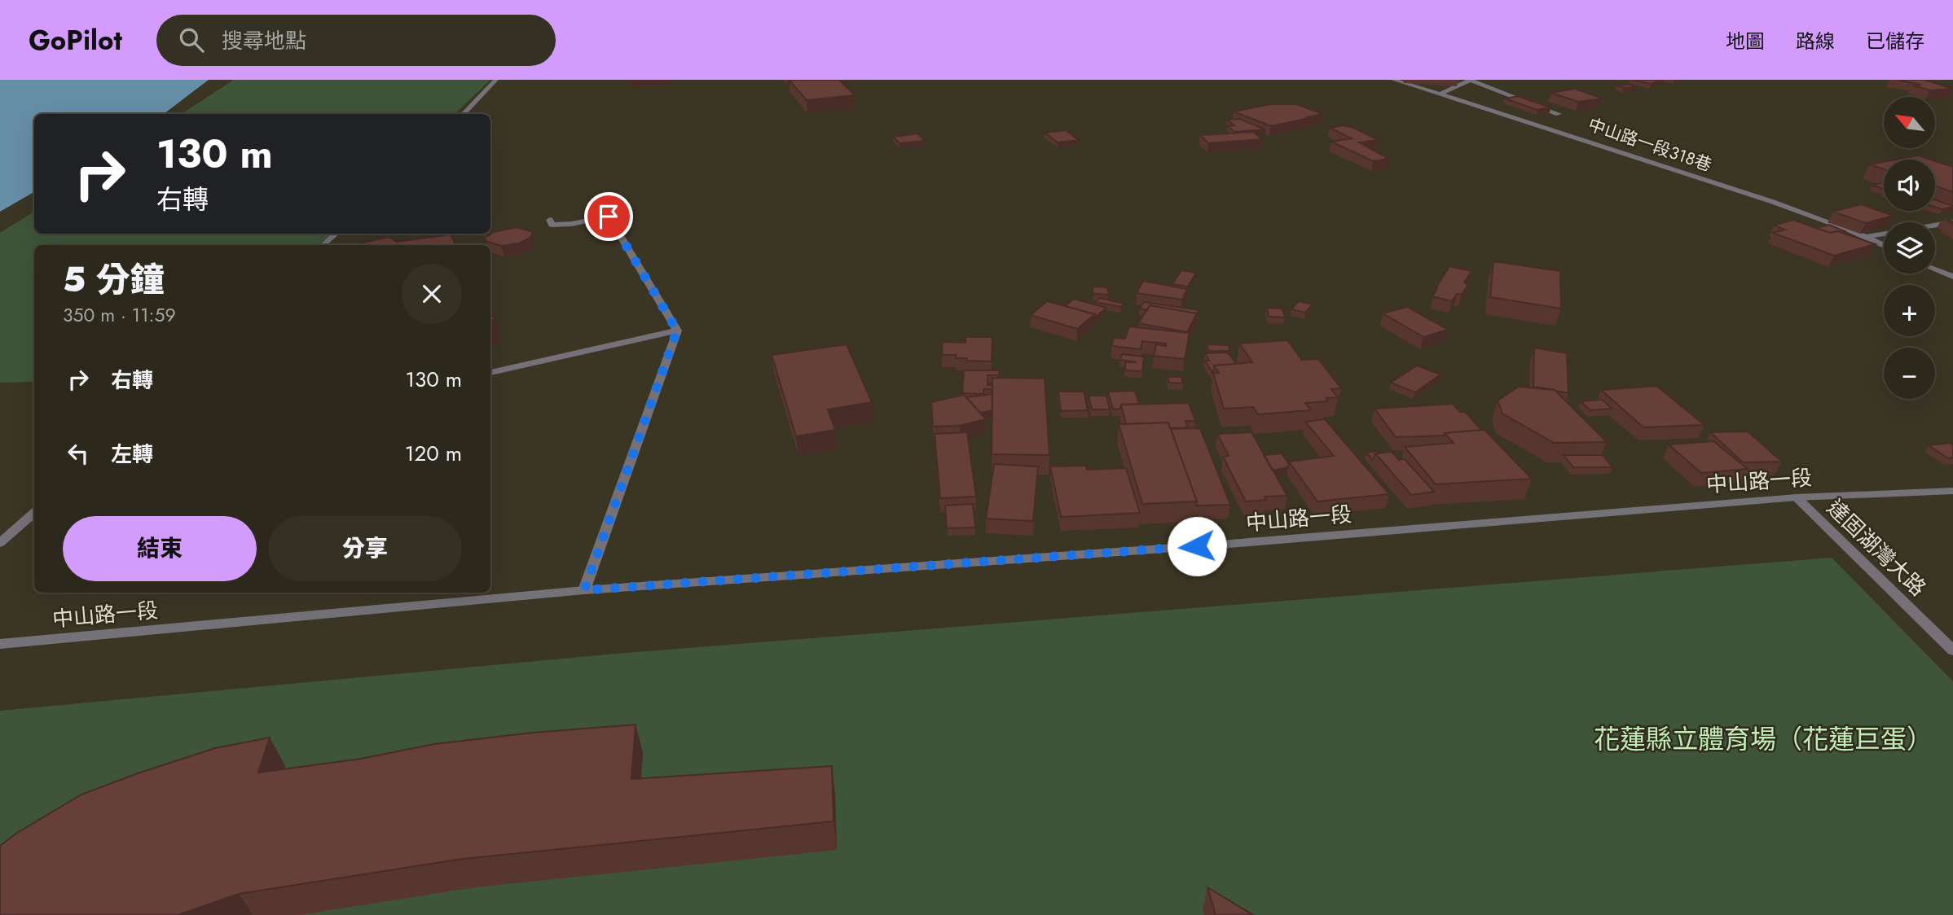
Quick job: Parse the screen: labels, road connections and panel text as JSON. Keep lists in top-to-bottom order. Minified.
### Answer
{"streets":{"street":["中山路一段318巷","中山路一段","達固湖灣大路"]},"crossings":[["中山路一段","達固湖灣大路"]],"parks":["花蓮縣立體育場（花蓮巨蛋）"],"north":"top left","page":{"header":"GoPilot","search":"搜尋地點","nav":["地圖","路線","已儲存"],"map_buttons":["+","−"],"turn":["130 m","右轉"],"heading":["5 分鐘","350 m · 11:59"],"list":[{"name":"右轉","value":"130 m"},{"name":"左轉","value":"120 m"}],"buttons":["結束","分享"]}}
